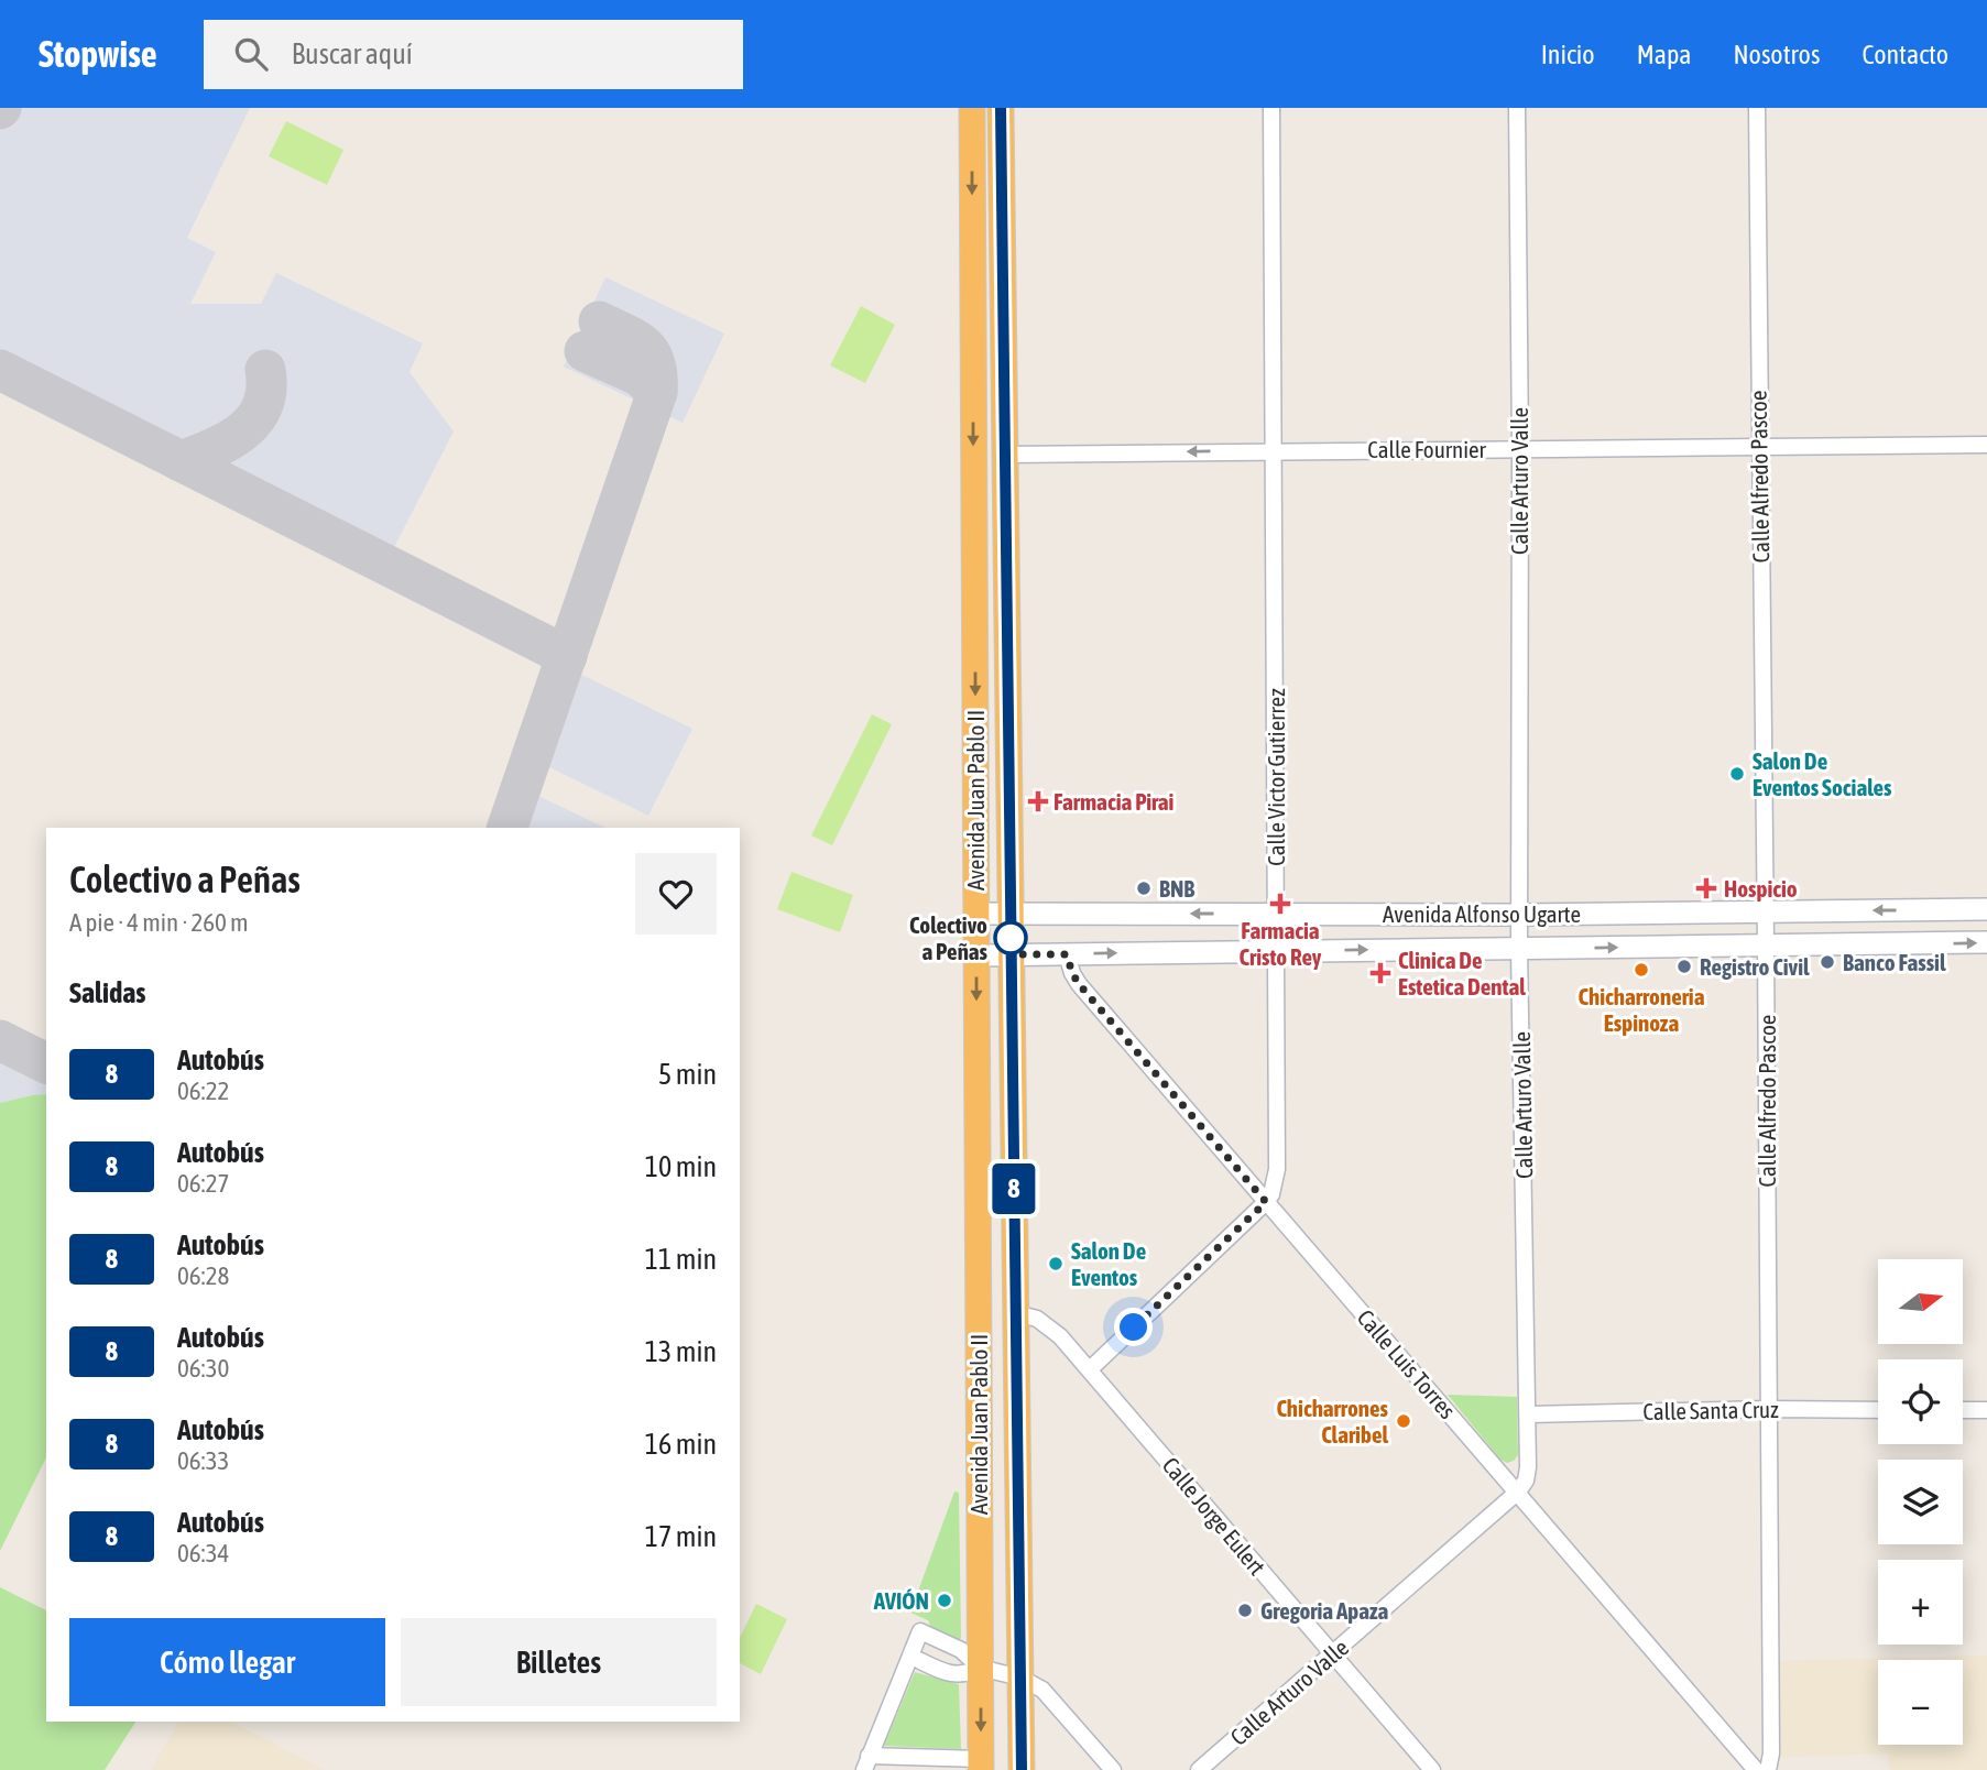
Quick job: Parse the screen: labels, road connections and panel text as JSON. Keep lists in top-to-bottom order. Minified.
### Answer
{"streets":{"highway":["Avenida Juan Pablo II"],"main road":["Avenida Alfonso Ugarte"],"street":["Calle Fournier","Calle Alfredo Pascoe","Calle Arturo Valle","Calle Victor Gutierrez","Calle Luis Torres","Calle Santa Cruz","Calle Jorge Eulert"]},"crossings":[["Calle Fournier","Calle Alfredo Pascoe"],["Calle Fournier","Calle Arturo Valle"],["Calle Fournier","Calle Victor Gutierrez"],["Calle Fournier","Avenida Juan Pablo II"],["Calle Alfredo Pascoe","Avenida Alfonso Ugarte"],["Calle Alfredo Pascoe","Calle Santa Cruz"],["Calle Arturo Valle","Avenida Alfonso Ugarte"],["Calle Arturo Valle","Calle Luis Torres"],["Calle Arturo Valle","Calle Santa Cruz"],["Calle Arturo Valle","Calle Jorge Eulert"],["Calle Victor Gutierrez","Avenida Alfonso Ugarte"],["Calle Victor Gutierrez","Calle Luis Torres"],["Calle Victor Gutierrez","Calle Jorge Eulert"],["Avenida Juan Pablo II","Avenida Alfonso Ugarte"],["Avenida Juan Pablo II","Calle Jorge Eulert"],["Avenida Alfonso Ugarte","Calle Luis Torres"]],"places":{"other":["Salon De Eventos Sociales","BNB","Colectivo a Peñas","Banco Fassil","Registro Civil","Chicharroneria Espinoza","Salon De Eventos","Chicharrones Claribel","AVIÓN","Gregoria Apaza"],"health":["Farmacia Pirai","Hospicio","Farmacia Cristo Rey","Clinica De Estetica Dental"]},"lines":["bus line 8"],"north":"right","page":{"header":"Stopwise","search":"Buscar aquí","nav":["Inicio","Mapa","Nosotros","Contacto"],"on_map":"8","heading":[["Colectivo a Peñas","A pie · 4 min · 260 m"],"Salidas"],"list":[{"mark":"8","name":"Autobús","note":"06:22","value":"5 min"},{"mark":"8","name":"Autobús","note":"06:27","value":"10 min"},{"mark":"8","name":"Autobús","note":"06:28","value":"11 min"},{"mark":"8","name":"Autobús","note":"06:30","value":"13 min"},{"mark":"8","name":"Autobús","note":"06:33","value":"16 min"},{"mark":"8","name":"Autobús","note":"06:34","value":"17 min"}],"map_buttons":["+","−"],"buttons":["Cómo llegar","Billetes"]}}
